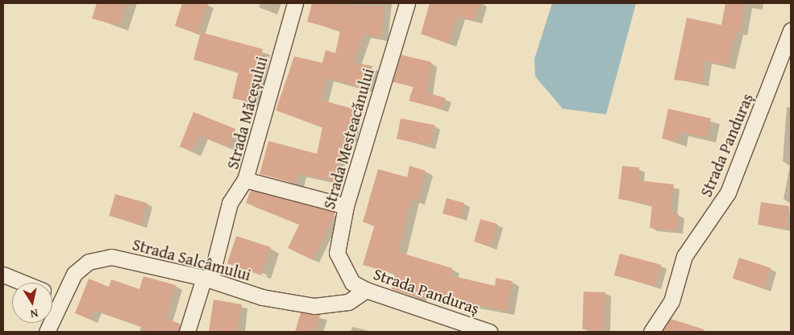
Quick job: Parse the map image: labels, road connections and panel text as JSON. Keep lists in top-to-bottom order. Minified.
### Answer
{"streets":{"street":["Strada Măceșului","Strada Mesteacănului","Strada Panduraș","Strada Salcâmului"]},"crossings":[["Strada Măceșului","Strada Mesteacănului"],["Strada Mesteacănului","Strada Panduraș"],["Strada Panduraș","Strada Salcâmului"]],"north":"bottom"}
